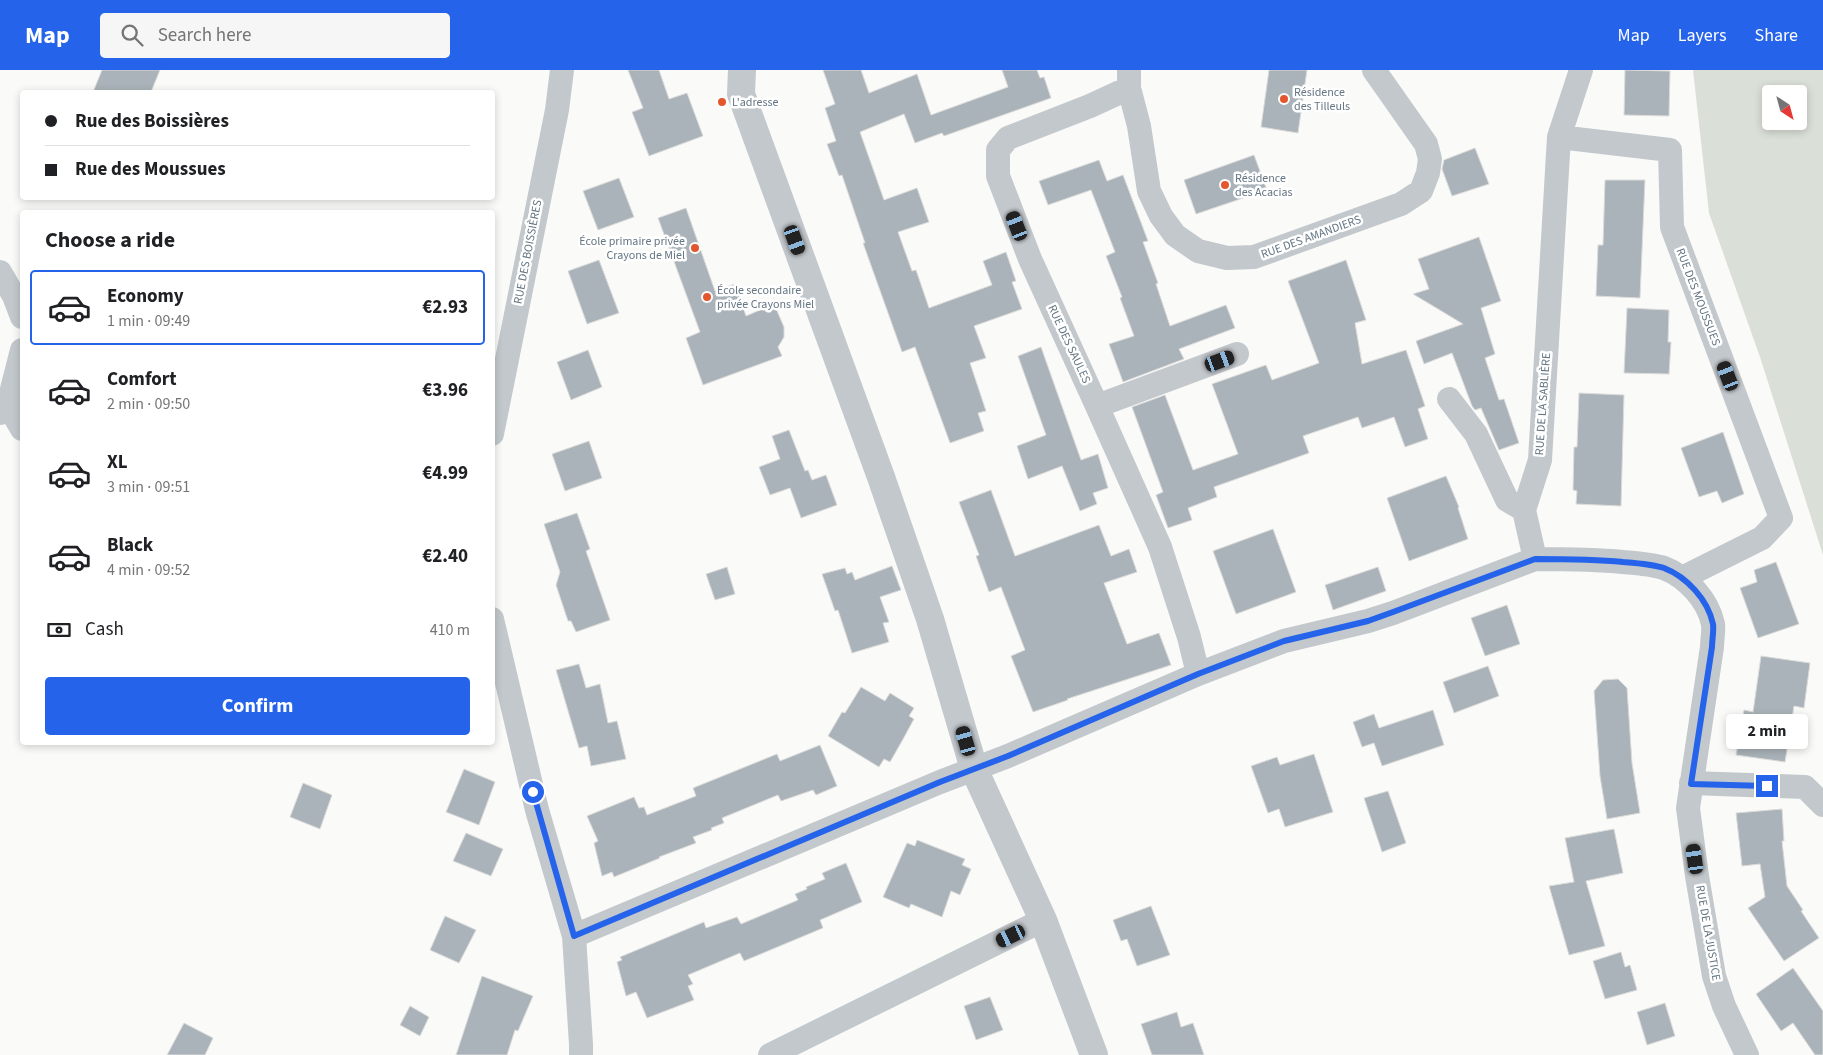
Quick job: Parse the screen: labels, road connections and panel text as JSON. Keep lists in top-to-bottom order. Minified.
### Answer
{"streets":{"street":["RUE DES AMANDIERS","RUE DES BOISSIÈRES","RUE DES MOUSSUES","RUE DES SAULES","RUE DE LA SABLIÈRE","RUE DE LA JUSTICE"]},"crossings":[["RUE DES AMANDIERS","RUE DES SAULES"],["RUE DES MOUSSUES","RUE DE LA SABLIÈRE"],["RUE DES MOUSSUES","RUE DE LA JUSTICE"]],"places":["Résidence des Tilleuls","L'adresse","Résidence des Acacias","École primaire privée Crayons de Miel","École secondaire privée Crayons Miel"],"north":"bottom right","page":{"header":"Map","search":"Search here","nav":["Map","Layers","Share"],"banner":["Rue des Boissières","Rue des Moussues"],"heading":"Choose a ride","list":[{"name":"Economy","note":"1 min · 09:49","value":"€2.93"},{"name":"Comfort","note":"2 min · 09:50","value":"€3.96"},{"name":"XL","note":"3 min · 09:51","value":"€4.99"},{"name":"Black","note":"4 min · 09:52","value":"€2.40"}],"pay":["Cash","410 m"],"buttons":"Confirm","bubble":"2 min"}}
